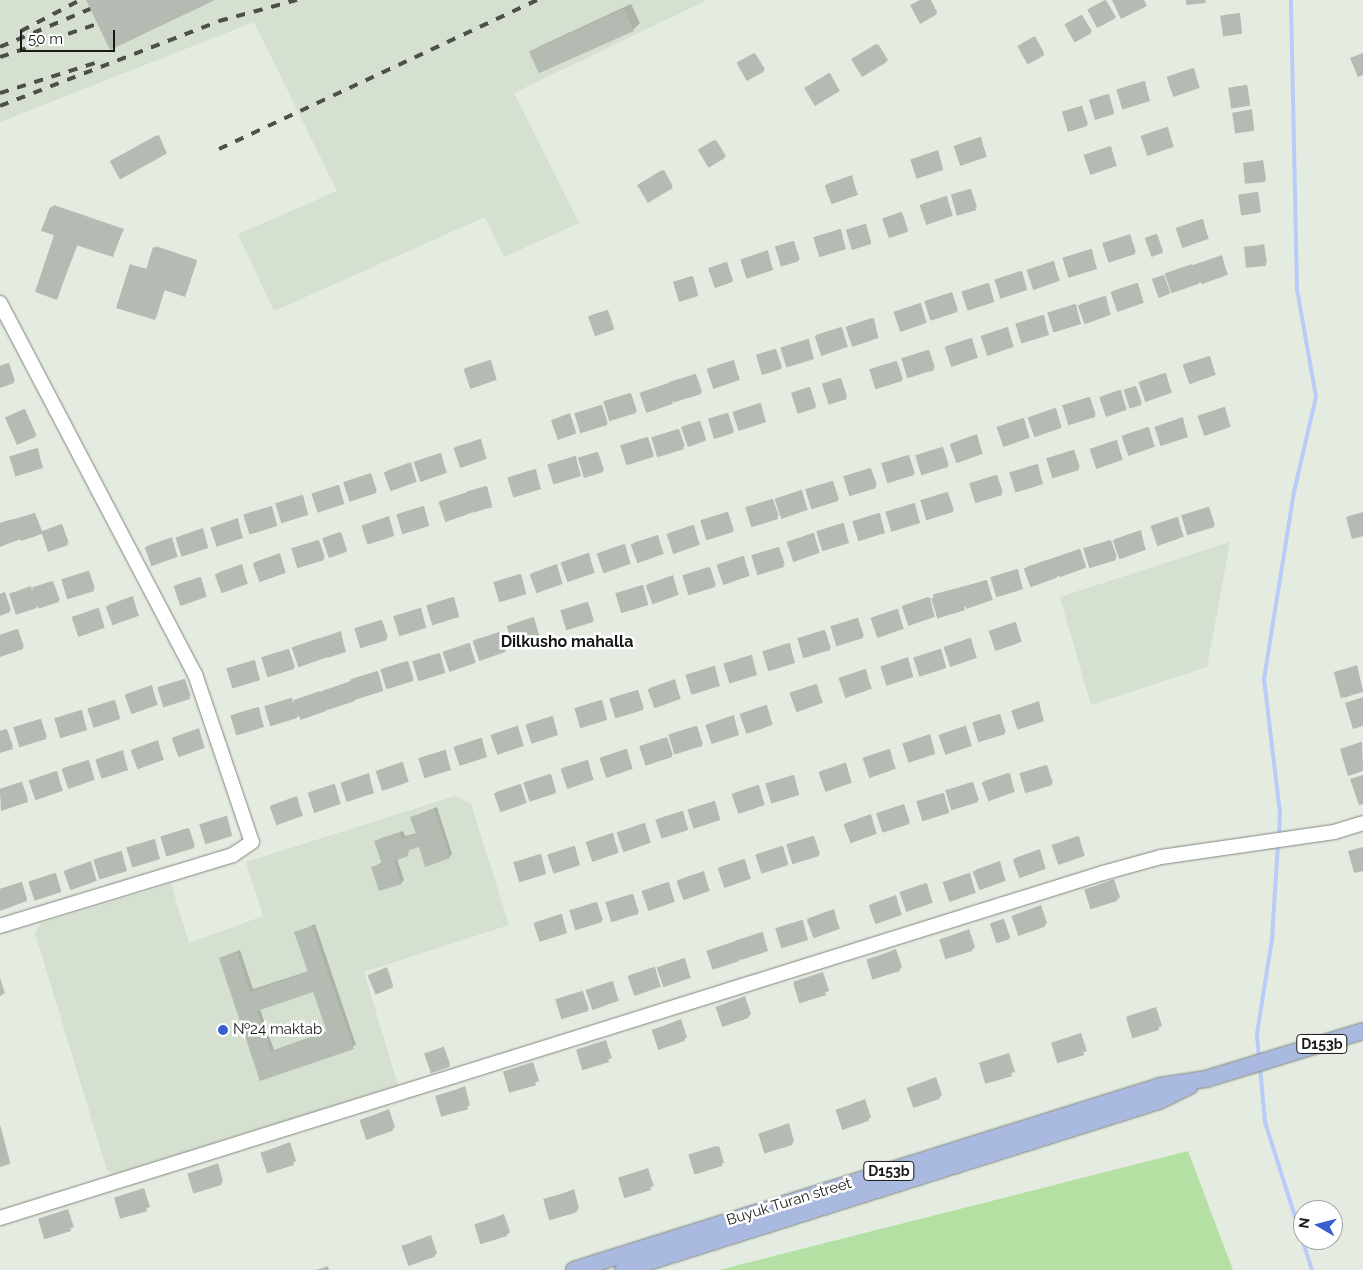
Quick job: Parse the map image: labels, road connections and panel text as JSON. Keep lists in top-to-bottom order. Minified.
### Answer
{"streets":{"main road":["D153b","Buyuk Turan street"]},"districts":["Dilkusho mahalla"],"places":["№24 maktab"],"scale_bar":"50 m","north":"left"}
